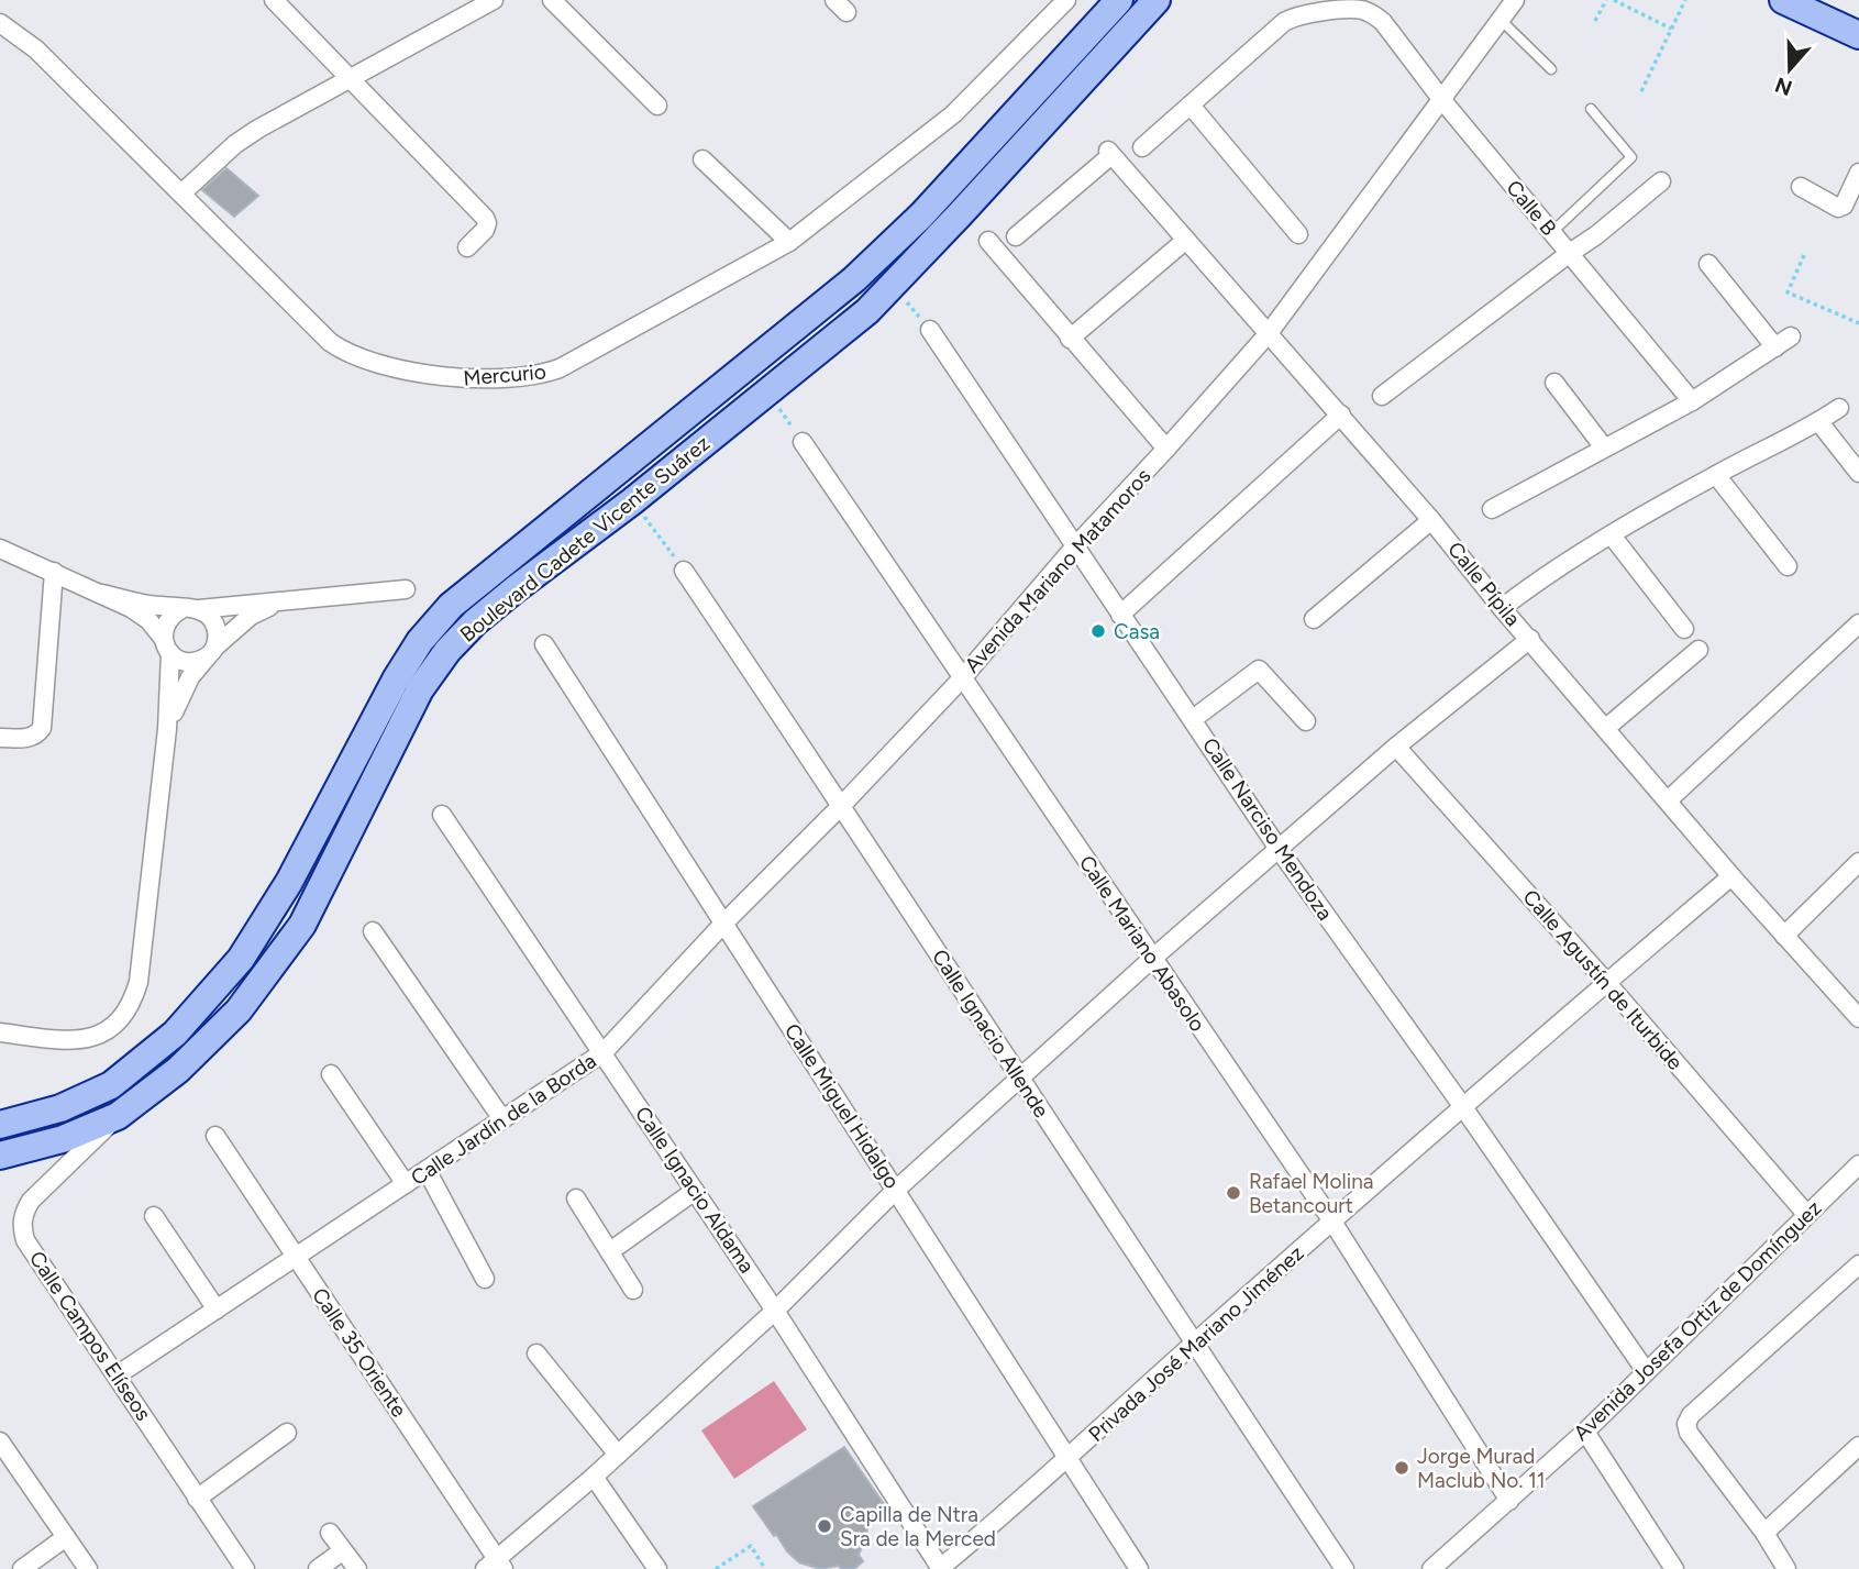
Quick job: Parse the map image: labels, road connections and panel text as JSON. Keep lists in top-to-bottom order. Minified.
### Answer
{"streets":{"main road":["Boulevard Cadete Vicente Suárez"],"street":["Calle B","Mercurio","Avenida Mariano Matamoros","Calle Pípila","Calle Narciso Mendoza","Calle Mariano Abasolo","Calle Agustín de Iturbide","Calle Ignacio Allende","Calle Miguel Hidalgo","Calle Jardín de la Borda","Calle Ignacio Aldama","Avenida Josefa Ortiz de Domínguez","Calle Campos Elíseos","Privada José Mariano Jiménez","Calle 35 Oriente"]},"crossings":[["Calle B","Avenida Mariano Matamoros"],["Boulevard Cadete Vicente Suárez","Calle Campos Elíseos"],["Avenida Mariano Matamoros","Calle Pípila"],["Avenida Mariano Matamoros","Calle Narciso Mendoza"],["Avenida Mariano Matamoros","Calle Mariano Abasolo"],["Avenida Mariano Matamoros","Calle Ignacio Allende"],["Avenida Mariano Matamoros","Calle Jardín de la Borda"],["Calle Pípila","Privada José Mariano Jiménez"],["Calle Narciso Mendoza","Avenida Josefa Ortiz de Domínguez"],["Calle Narciso Mendoza","Privada José Mariano Jiménez"],["Calle Mariano Abasolo","Avenida Josefa Ortiz de Domínguez"],["Calle Mariano Abasolo","Privada José Mariano Jiménez"],["Calle Agustín de Iturbide","Avenida Josefa Ortiz de Domínguez"],["Calle Agustín de Iturbide","Privada José Mariano Jiménez"],["Calle Ignacio Allende","Calle Jardín de la Borda"],["Calle Ignacio Allende","Privada José Mariano Jiménez"],["Calle Miguel Hidalgo","Calle Jardín de la Borda"],["Calle Miguel Hidalgo","Privada José Mariano Jiménez"],["Calle Jardín de la Borda","Calle Ignacio Aldama"],["Calle Jardín de la Borda","Calle Campos Elíseos"],["Calle Jardín de la Borda","Calle 35 Oriente"],["Calle Ignacio Aldama","Privada José Mariano Jiménez"]],"places":["Casa","Rafael Molina Betancourt","Jorge Murad Maclub No. 11","Capilla de Ntra Sra de la Merced"],"north":"bottom"}
